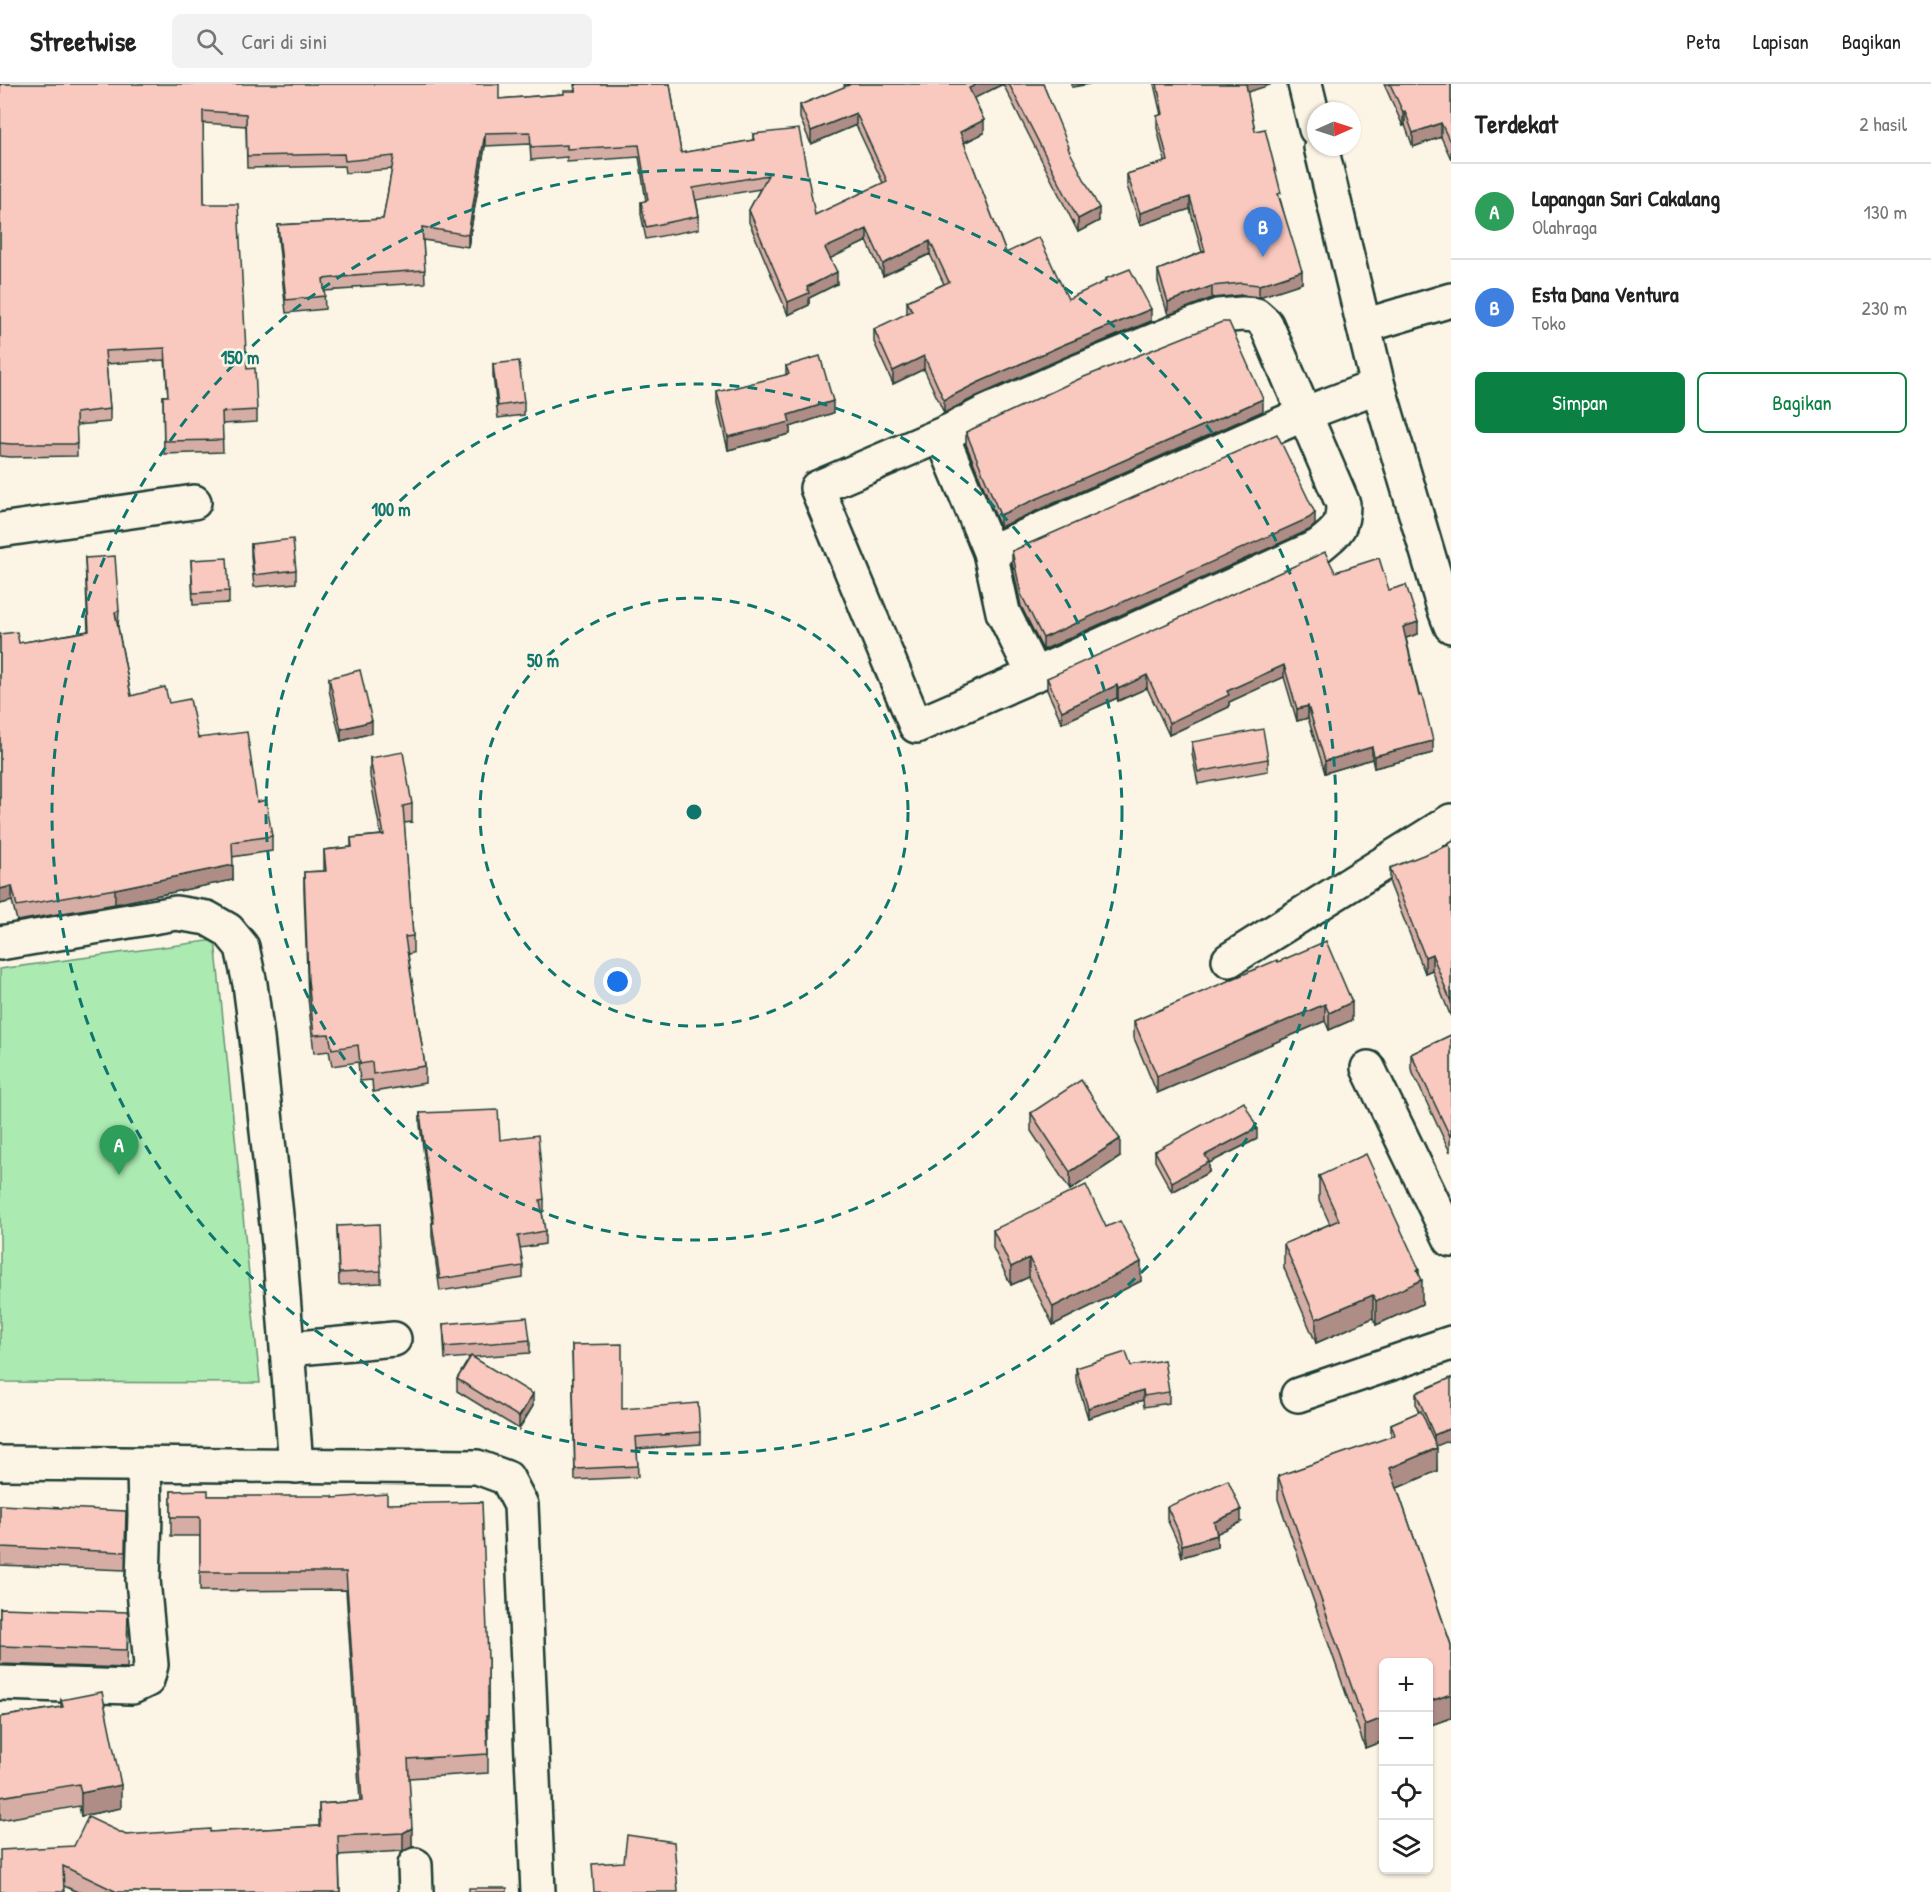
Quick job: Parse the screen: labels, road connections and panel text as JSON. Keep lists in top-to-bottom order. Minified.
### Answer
{"north":"right","page":{"header":"Streetwise","search":"Cari di sini","nav":["Peta","Lapisan","Bagikan"],"heading":["Terdekat","2 hasil"],"list":[{"mark":"A","name":"Lapangan Sari Cakalang","note":"Olahraga","value":"130 m"},{"mark":"B","name":"Esta Dana Ventura","note":"Toko","value":"230 m"}],"pins":["B","A"],"buttons":["Simpan","Bagikan"],"map_buttons":["+","−"]},"rings":["150 m","100 m","50 m"]}
